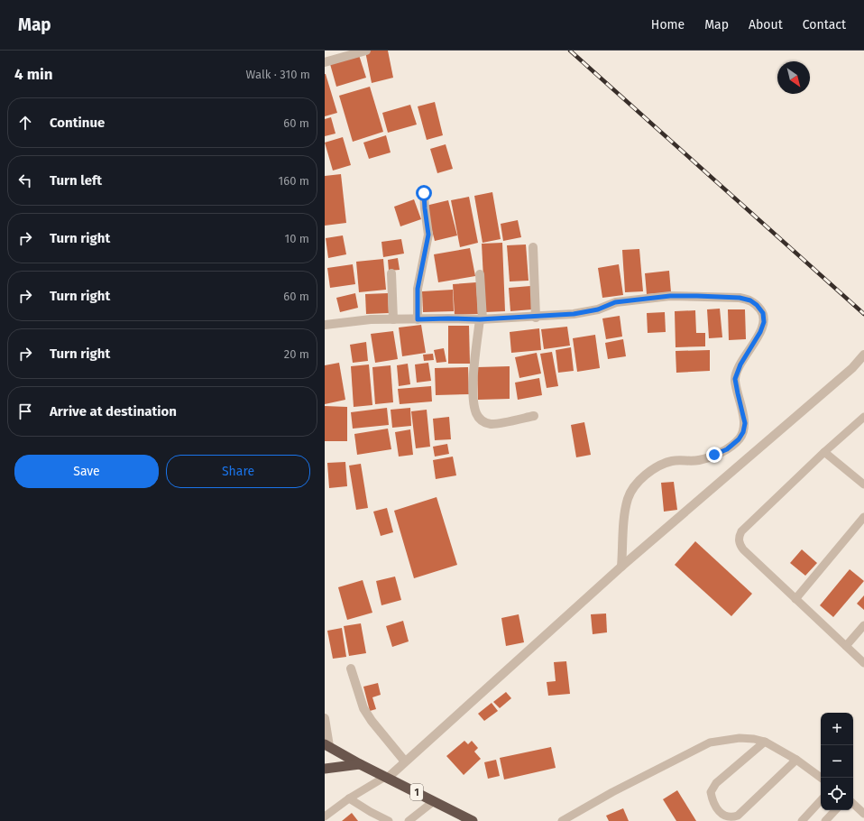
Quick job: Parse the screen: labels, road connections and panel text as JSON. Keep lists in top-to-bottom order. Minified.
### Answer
{"streets":{"highway":["1"]},"north":"bottom right","page":{"header":"Map","nav":["Home","Map","About","Contact"],"heading":["4 min","Walk · 310 m"],"list":[["Continue","60 m"],["Turn left","160 m"],["Turn right","10 m"],["Turn right","60 m"],["Turn right","20 m"],"Arrive at destination"],"buttons":["Save","Share"],"map_buttons":["+","−"]}}
